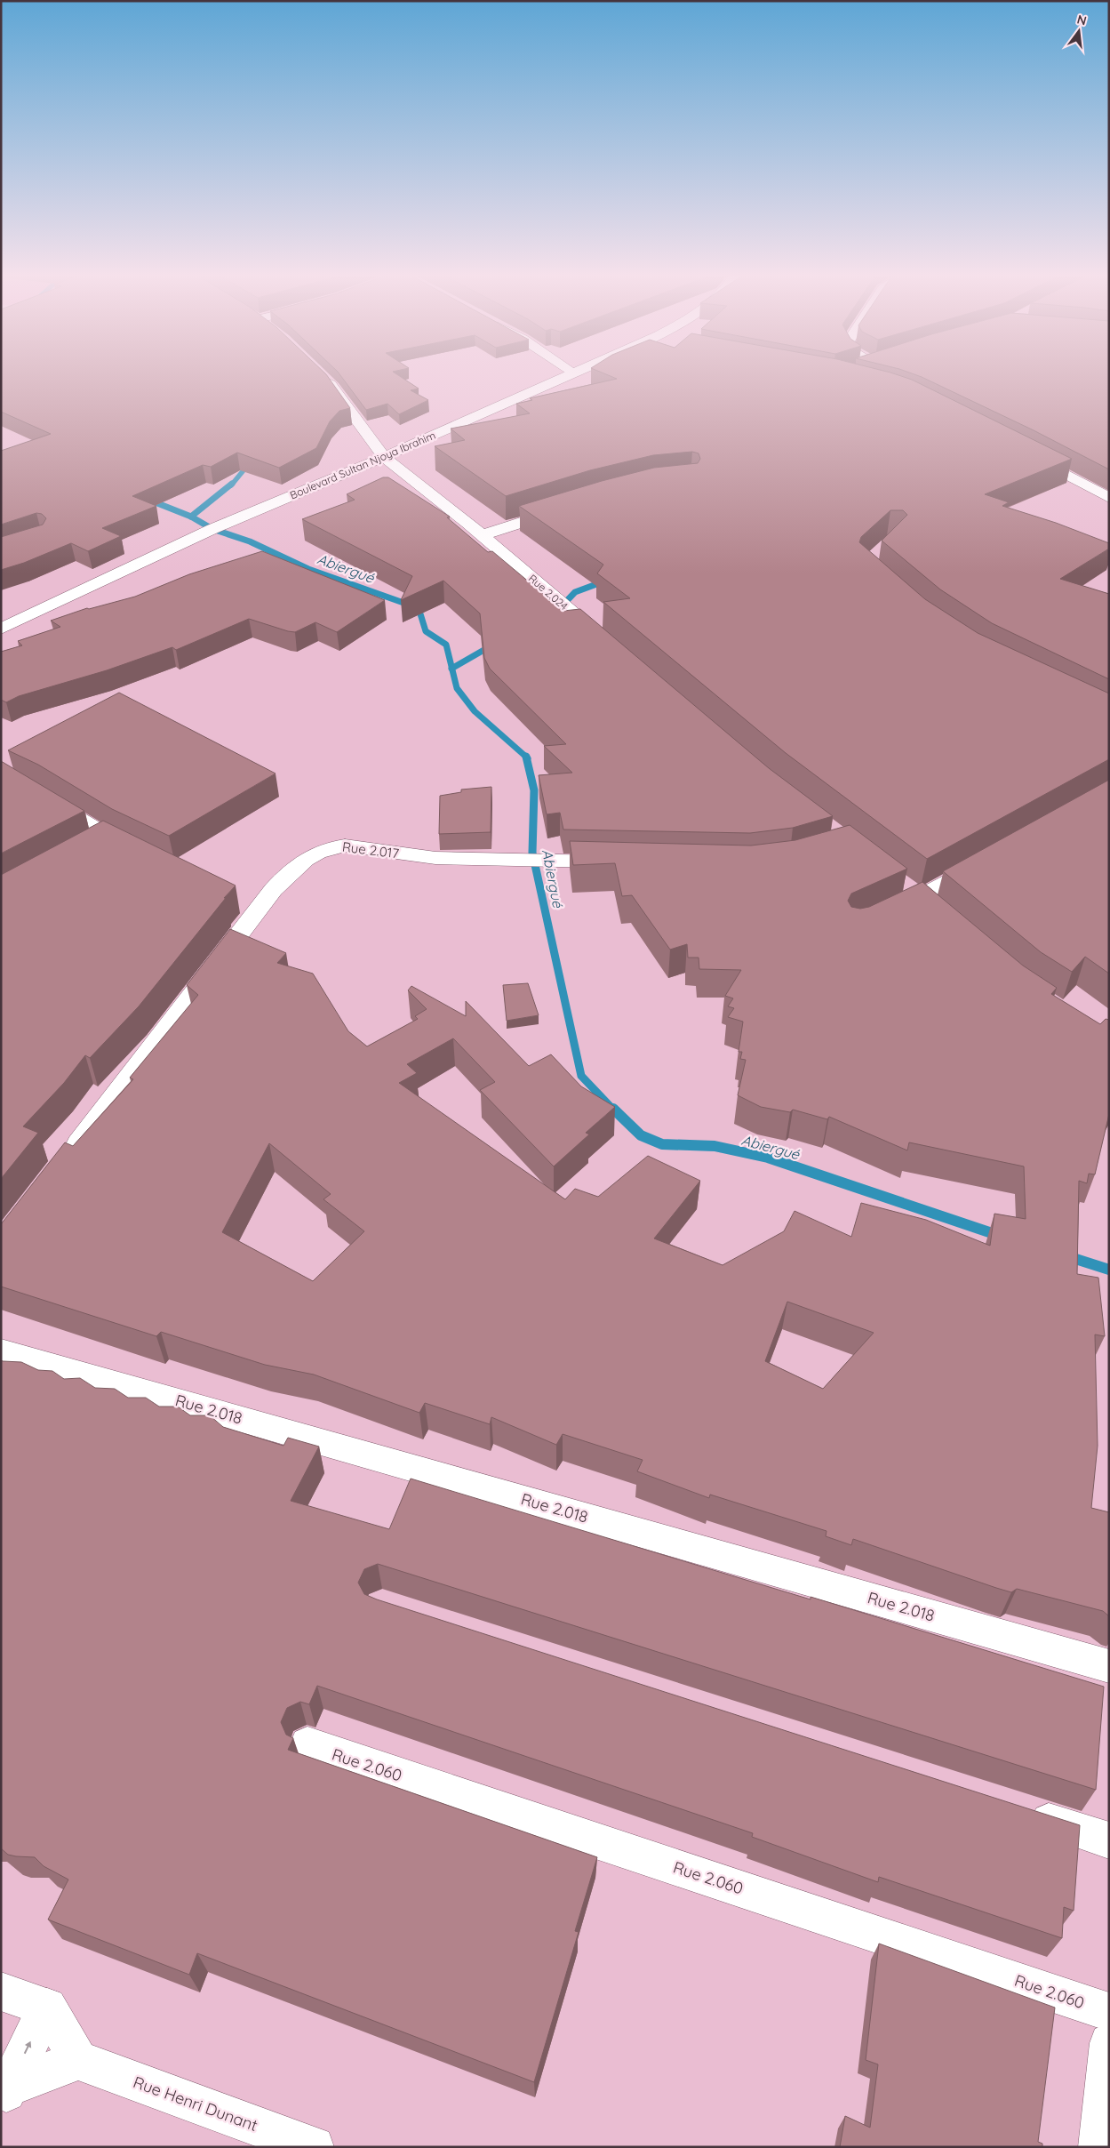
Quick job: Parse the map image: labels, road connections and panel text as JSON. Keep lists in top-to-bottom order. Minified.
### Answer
{"streets":{"street":["Boulevard Sultan Njoya Ibrahim","Rue 2.024","Rue 2.017","Rue 2.018","Rue 2.060","Rue Henri Dunant"]},"crossings":[["Boulevard Sultan Njoya Ibrahim","Rue 2.024"]],"water":["Abiergué"],"north":"top"}
